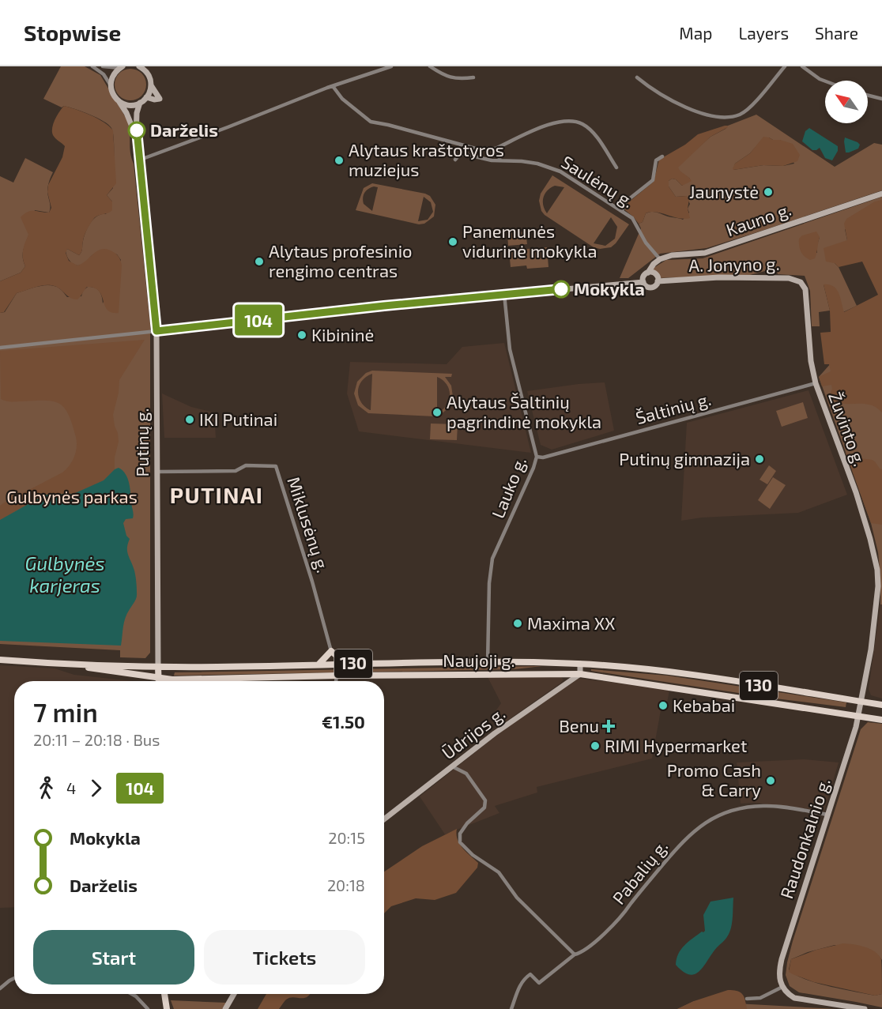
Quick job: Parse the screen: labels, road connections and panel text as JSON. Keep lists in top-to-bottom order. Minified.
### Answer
{"streets":{"main road":["Naujoji g.","130"],"street":["Saulėnų g.","Kauno g.","A. Jonyno g.","Šaltinių g.","Žuvinto g.","Putinų g.","Lauko g.","Miklusėnų g.","Ūdrijos g.","Raudonkalnio g.","Pabalių g."]},"crossings":[["Saulėnų g.","Kauno g."],["A. Jonyno g.","Žuvinto g."],["Šaltinių g.","Žuvinto g."],["Šaltinių g.","Lauko g."],["Žuvinto g.","Naujoji g."],["Žuvinto g.","Raudonkalnio g."],["Putinų g.","Miklusėnų g."],["Putinų g.","Naujoji g."],["Lauko g.","Naujoji g."],["Naujoji g.","Ūdrijos g."],["Naujoji g.","Raudonkalnio g."],["Raudonkalnio g.","Pabalių g."]],"districts":["PUTINAI"],"water":["Gulbynės karjeras"],"parks":["Gulbynės parkas"],"places":{"other":["Darželis","Alytaus kraštotyros muziejus","Jaunystė","Panemunės vidurinė mokykla","Alytaus profesinio rengimo centras","Mokykla","Kibininė","Alytaus Šaltinių pagrindinė mokykla","IKI Putinai","Putinų gimnazija","Maxima XX","Kebabai","RIMI Hypermarket","Promo Cash & Carry"],"health":["Benu"]},"lines":["bus line 104"],"north":"top left","page":{"header":"Stopwise","nav":["Map","Layers","Share"],"on_map":"104","heading":["7 min","20:11 – 20:18 · Bus","€1.50"],"legs":["4","104"],"list":[{"name":"Mokykla","value":"20:15"},{"name":"Darželis","value":"20:18"}],"buttons":["Start","Tickets"]}}
